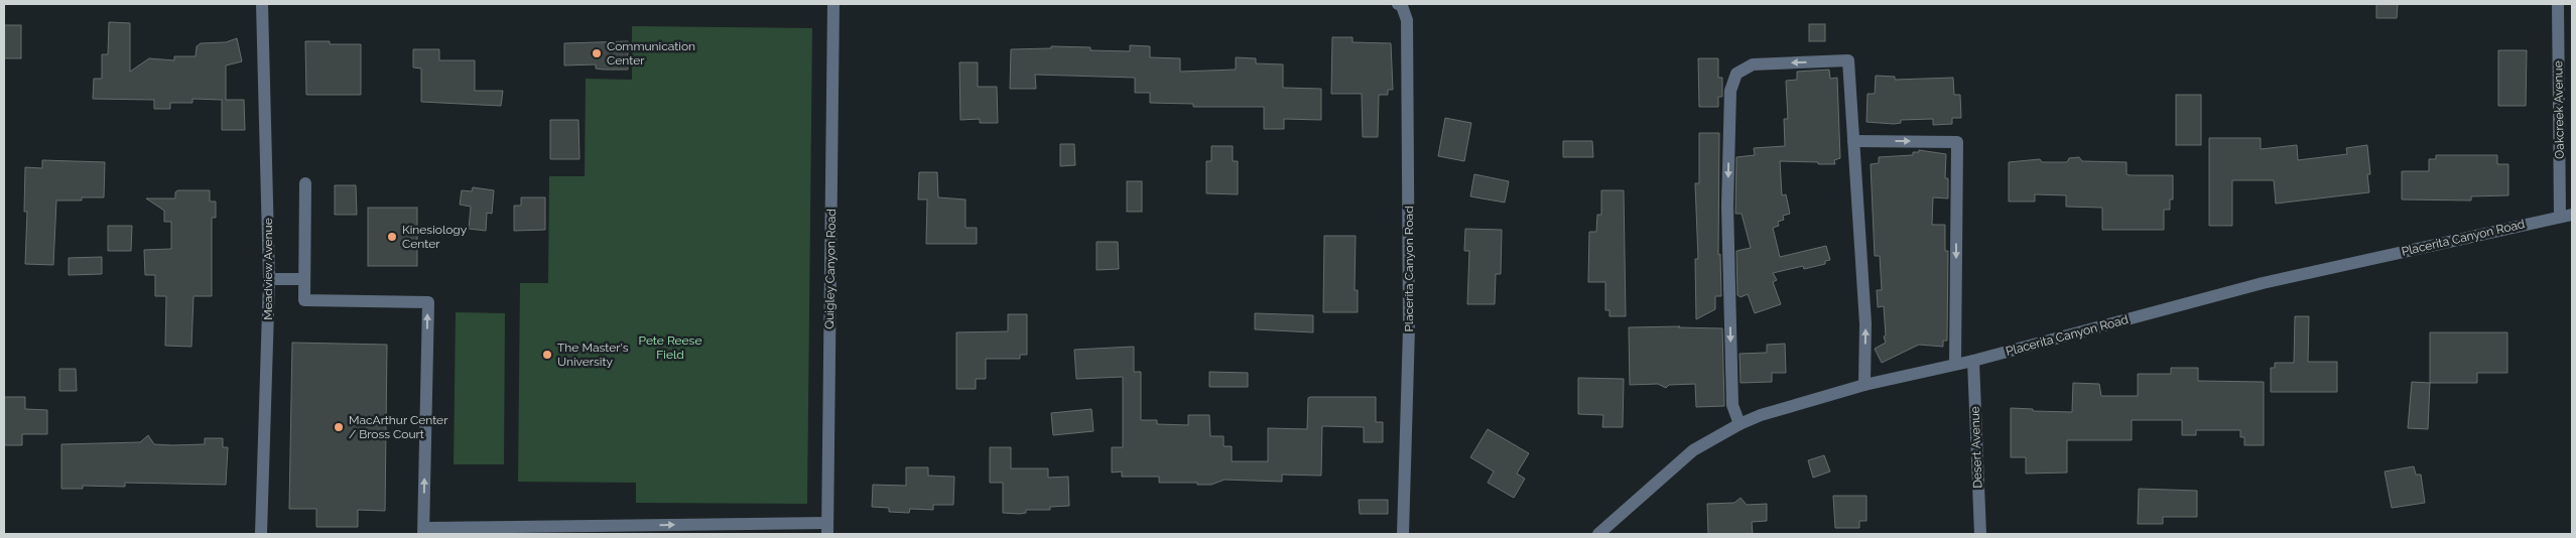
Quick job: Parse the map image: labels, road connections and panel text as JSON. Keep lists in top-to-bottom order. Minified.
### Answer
{"streets":{"street":["Oakcreek Avenue","Placerita Canyon Road","Meadview Avenue","Quigley Canyon Road","Desert Avenue"]},"crossings":[["Oakcreek Avenue","Placerita Canyon Road"],["Placerita Canyon Road","Desert Avenue"]],"parks":["Pete Reese Field"],"places":["Communication Center","Kinesiology Center","The Master's University","MacArthur Center / Bross Court"]}
